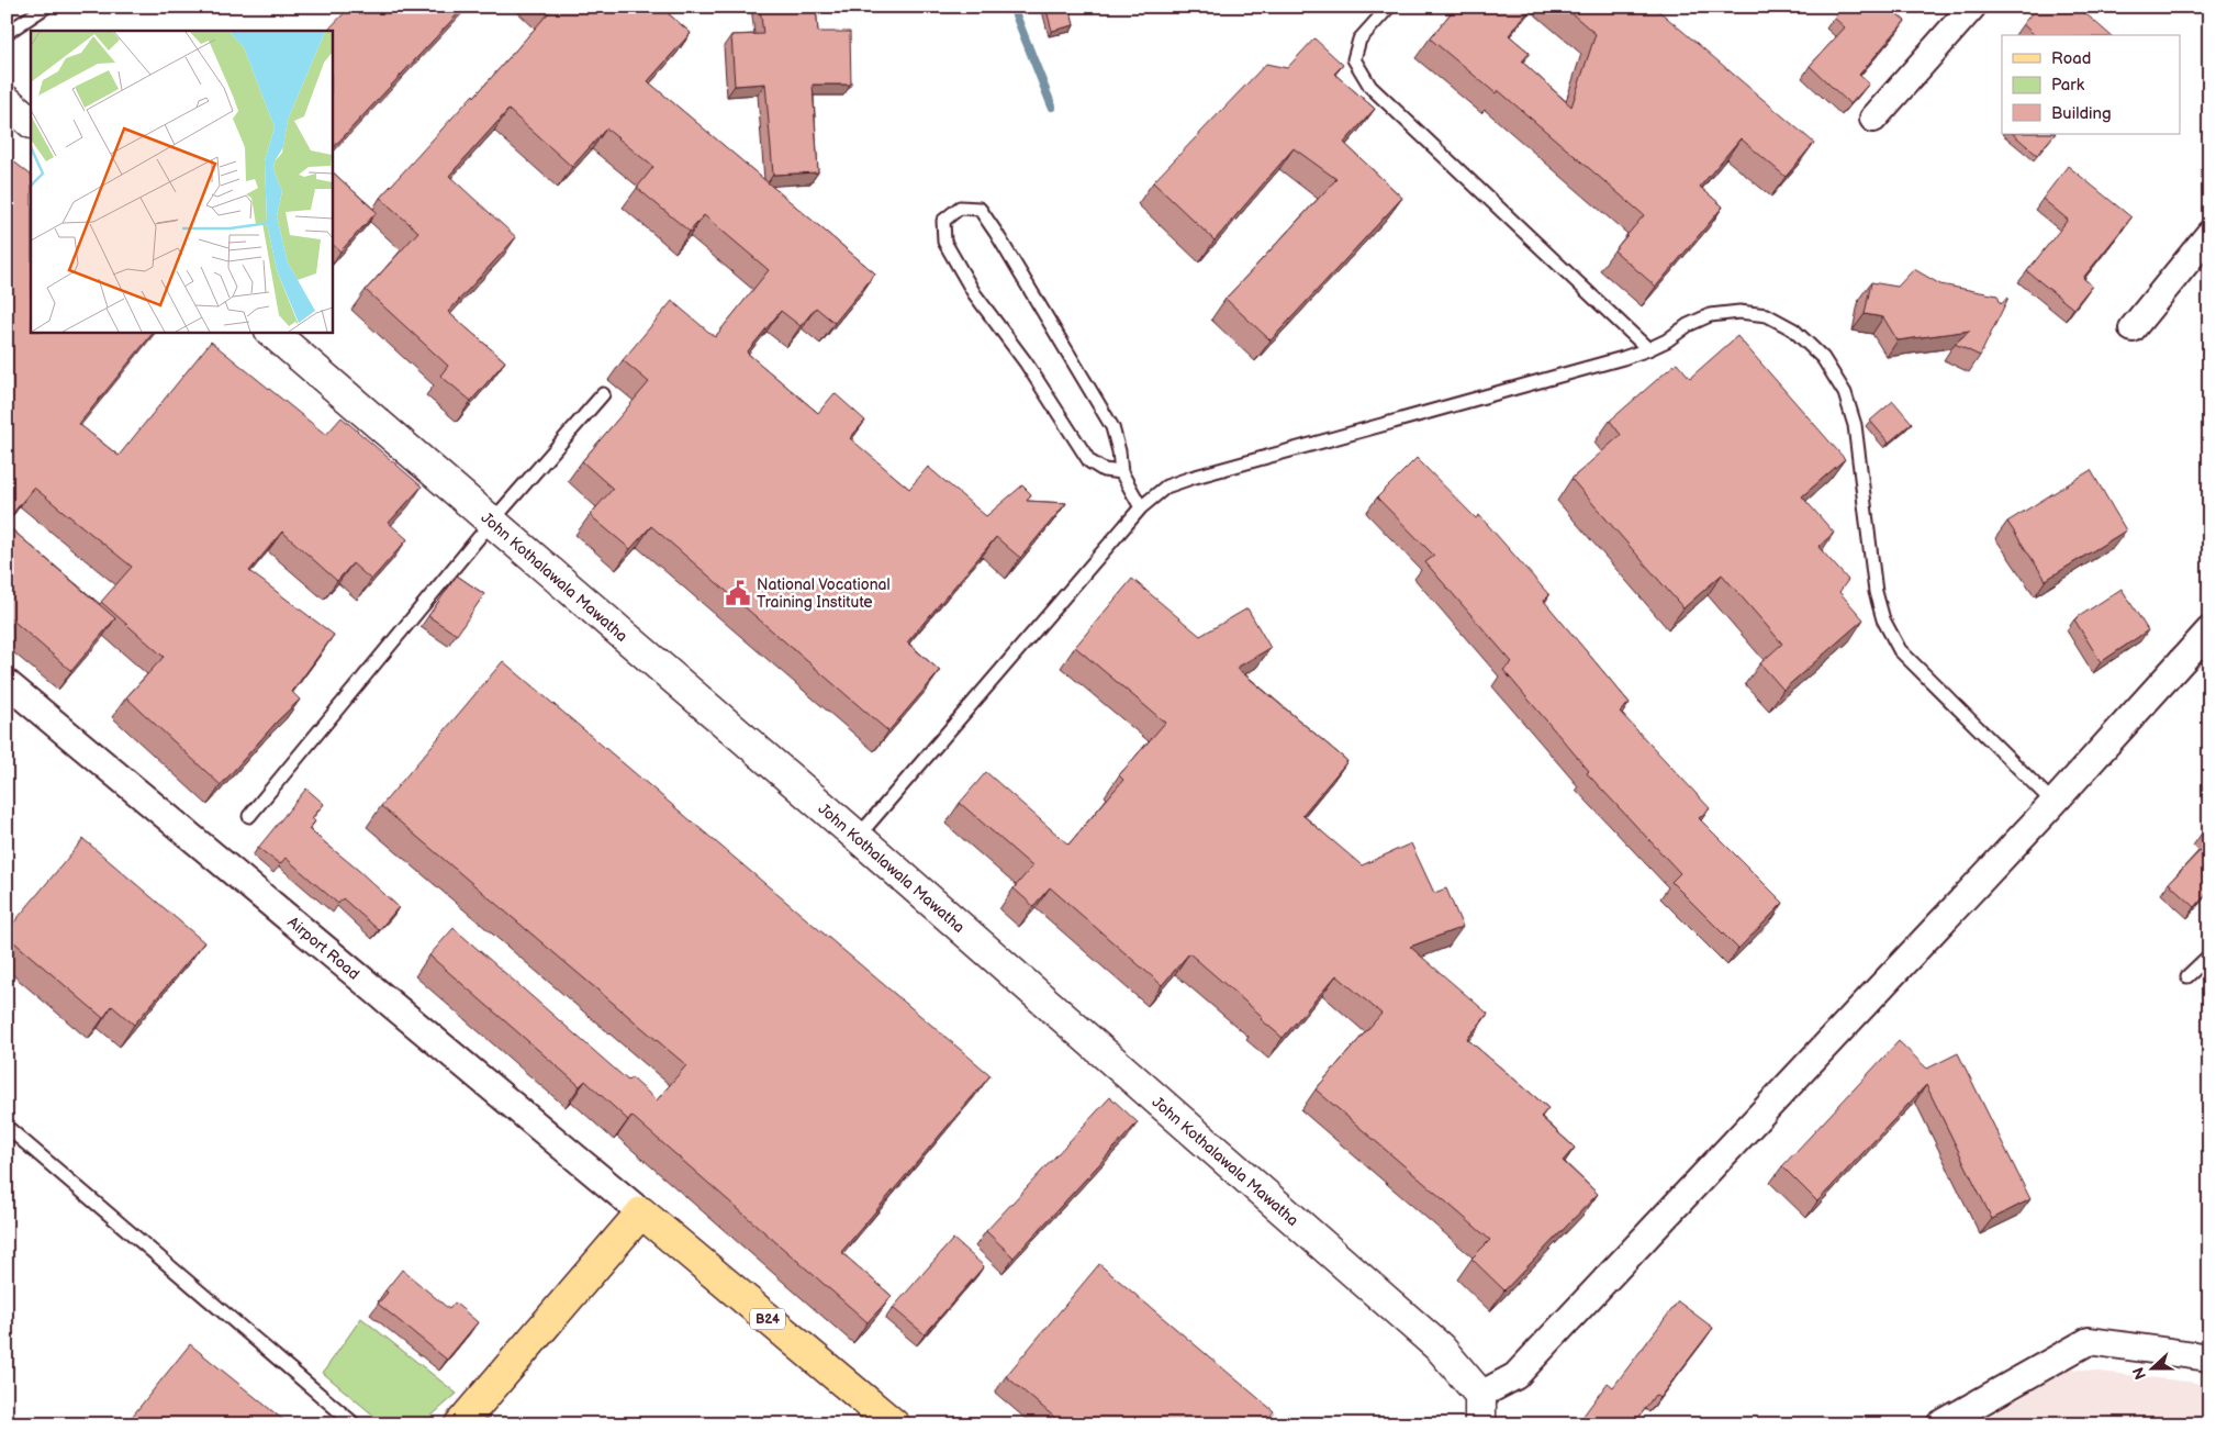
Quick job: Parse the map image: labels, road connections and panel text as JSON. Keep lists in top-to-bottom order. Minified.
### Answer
{"streets":{"main road":["B24"],"street":["John Kothalawala Mawatha","Airport Road"]},"crossings":[["Airport Road","B24"]],"places":{"public building":["National Vocational Training Institute"]},"legend":["Road","Park","Building"],"north":"left"}
